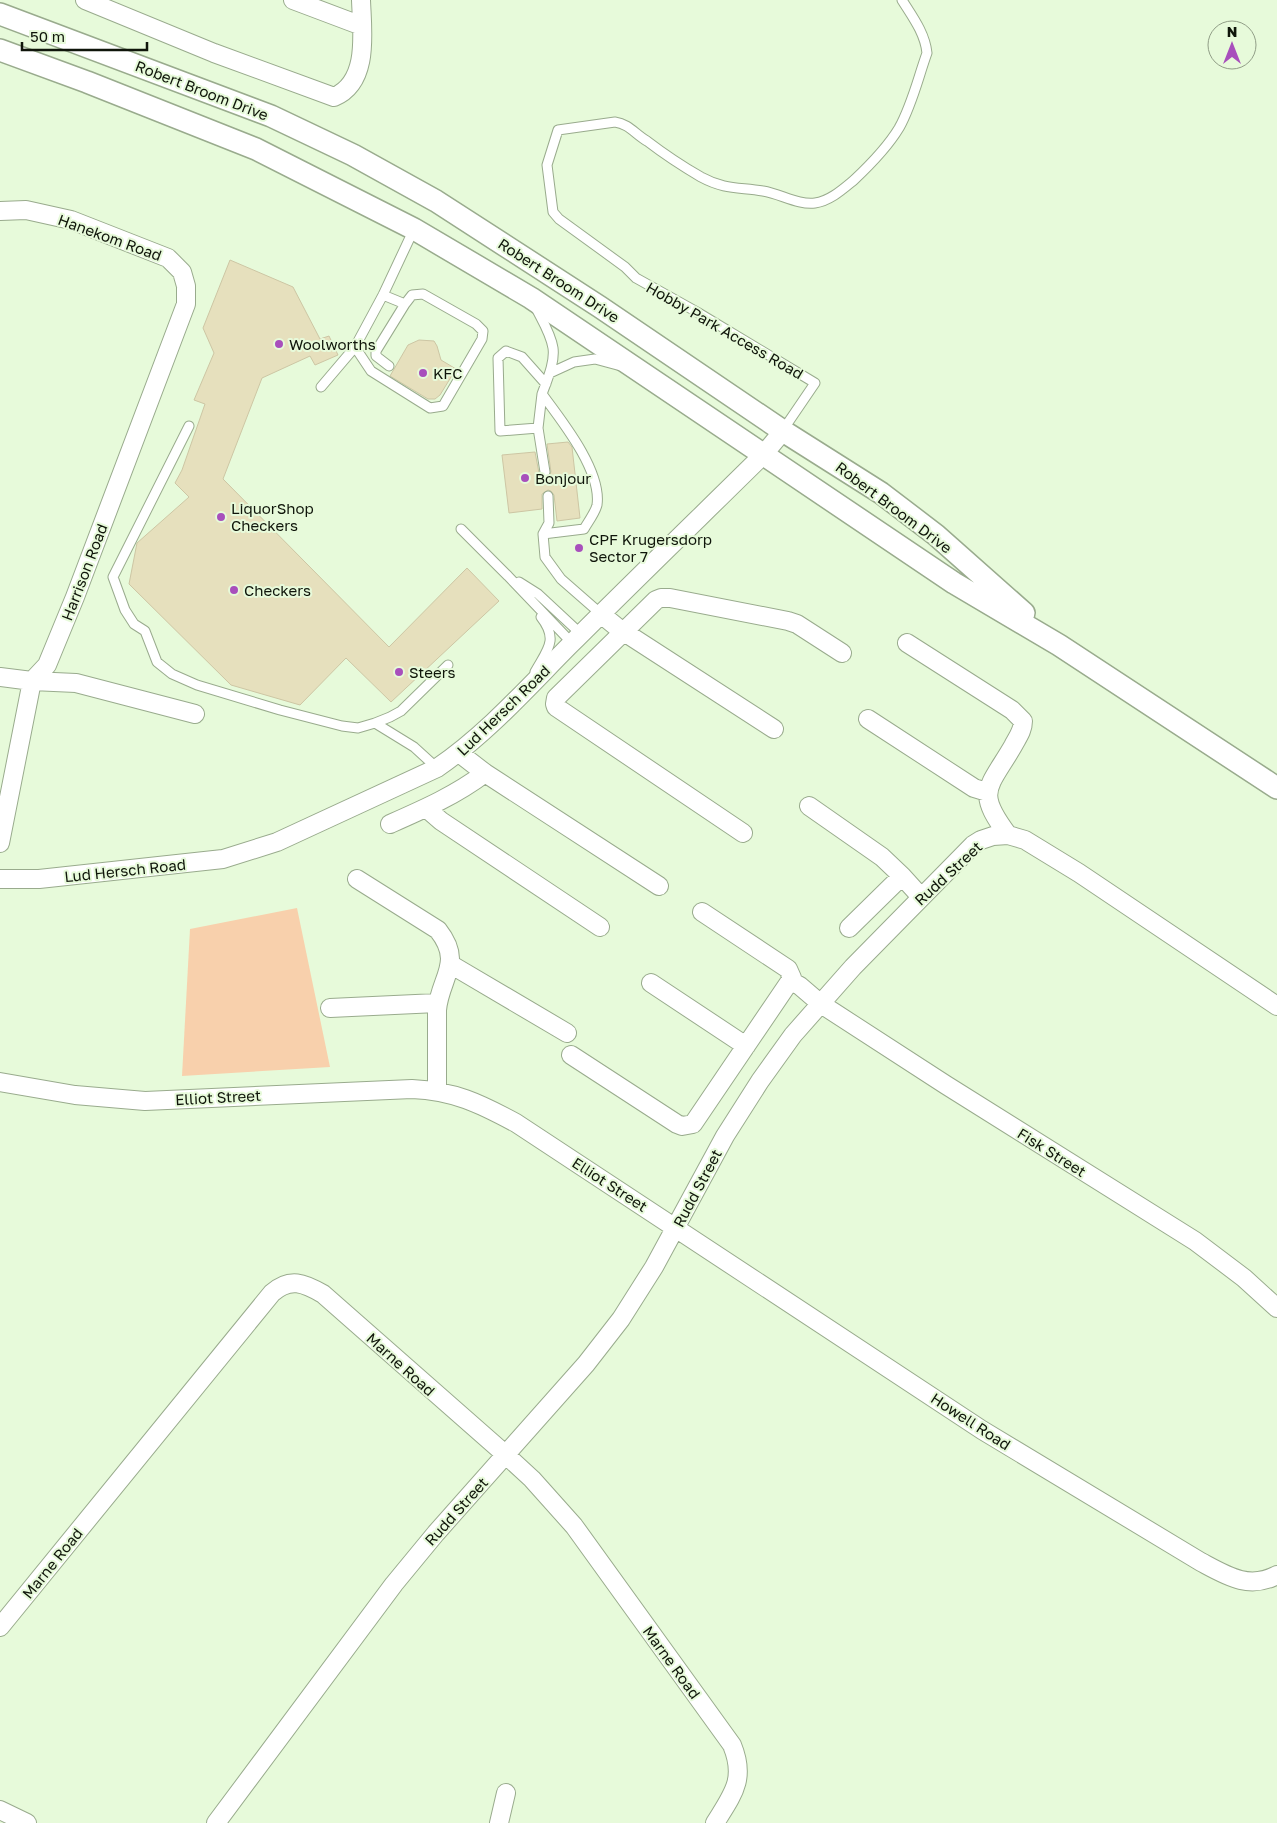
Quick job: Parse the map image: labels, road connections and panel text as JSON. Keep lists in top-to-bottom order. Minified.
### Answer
{"streets":{"street":["Robert Broom Drive","Hanekom Road","Harrison Road","Lud Hersch Road","Rudd Street","Elliot Street","Fisk Street","Marne Road","Howell Road"],"lane":["Hobby Park Access Road"]},"crossings":[["Robert Broom Drive","Hobby Park Access Road"],["Robert Broom Drive","Lud Hersch Road"],["Hanekom Road","Harrison Road"],["Hobby Park Access Road","Lud Hersch Road"],["Rudd Street","Elliot Street"],["Rudd Street","Fisk Street"],["Rudd Street","Marne Road"],["Rudd Street","Howell Road"],["Elliot Street","Howell Road"]],"places":["Woolworths","KFC","Bonjour","LiquorShop Checkers","CPF Krugersdorp Sector 7","Checkers","Steers"],"scale_bar":"50 m","north":"top"}
